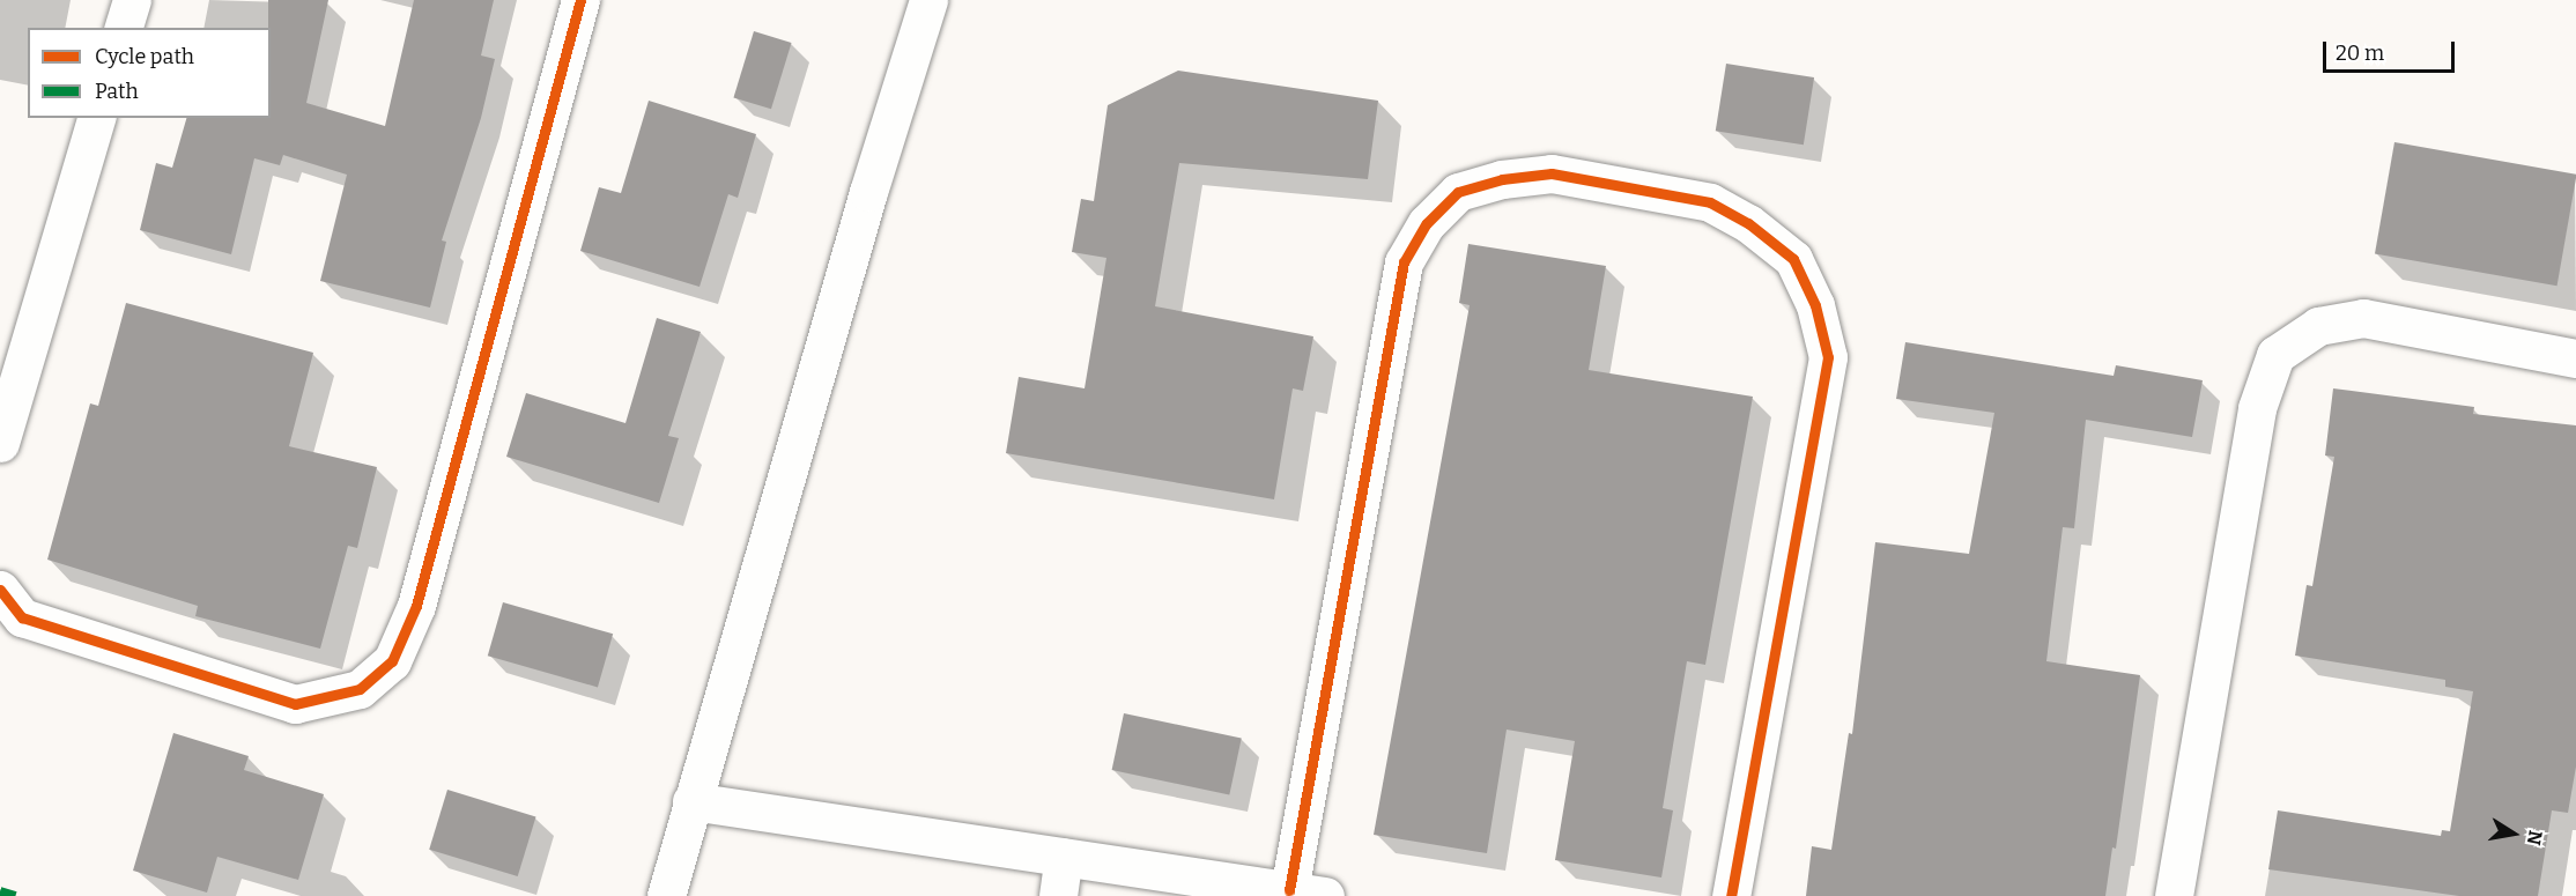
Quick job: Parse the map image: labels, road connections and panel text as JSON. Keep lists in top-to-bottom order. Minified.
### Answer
{"legend":["Cycle path","Path"],"scale_bar":"20 m","north":"right"}
